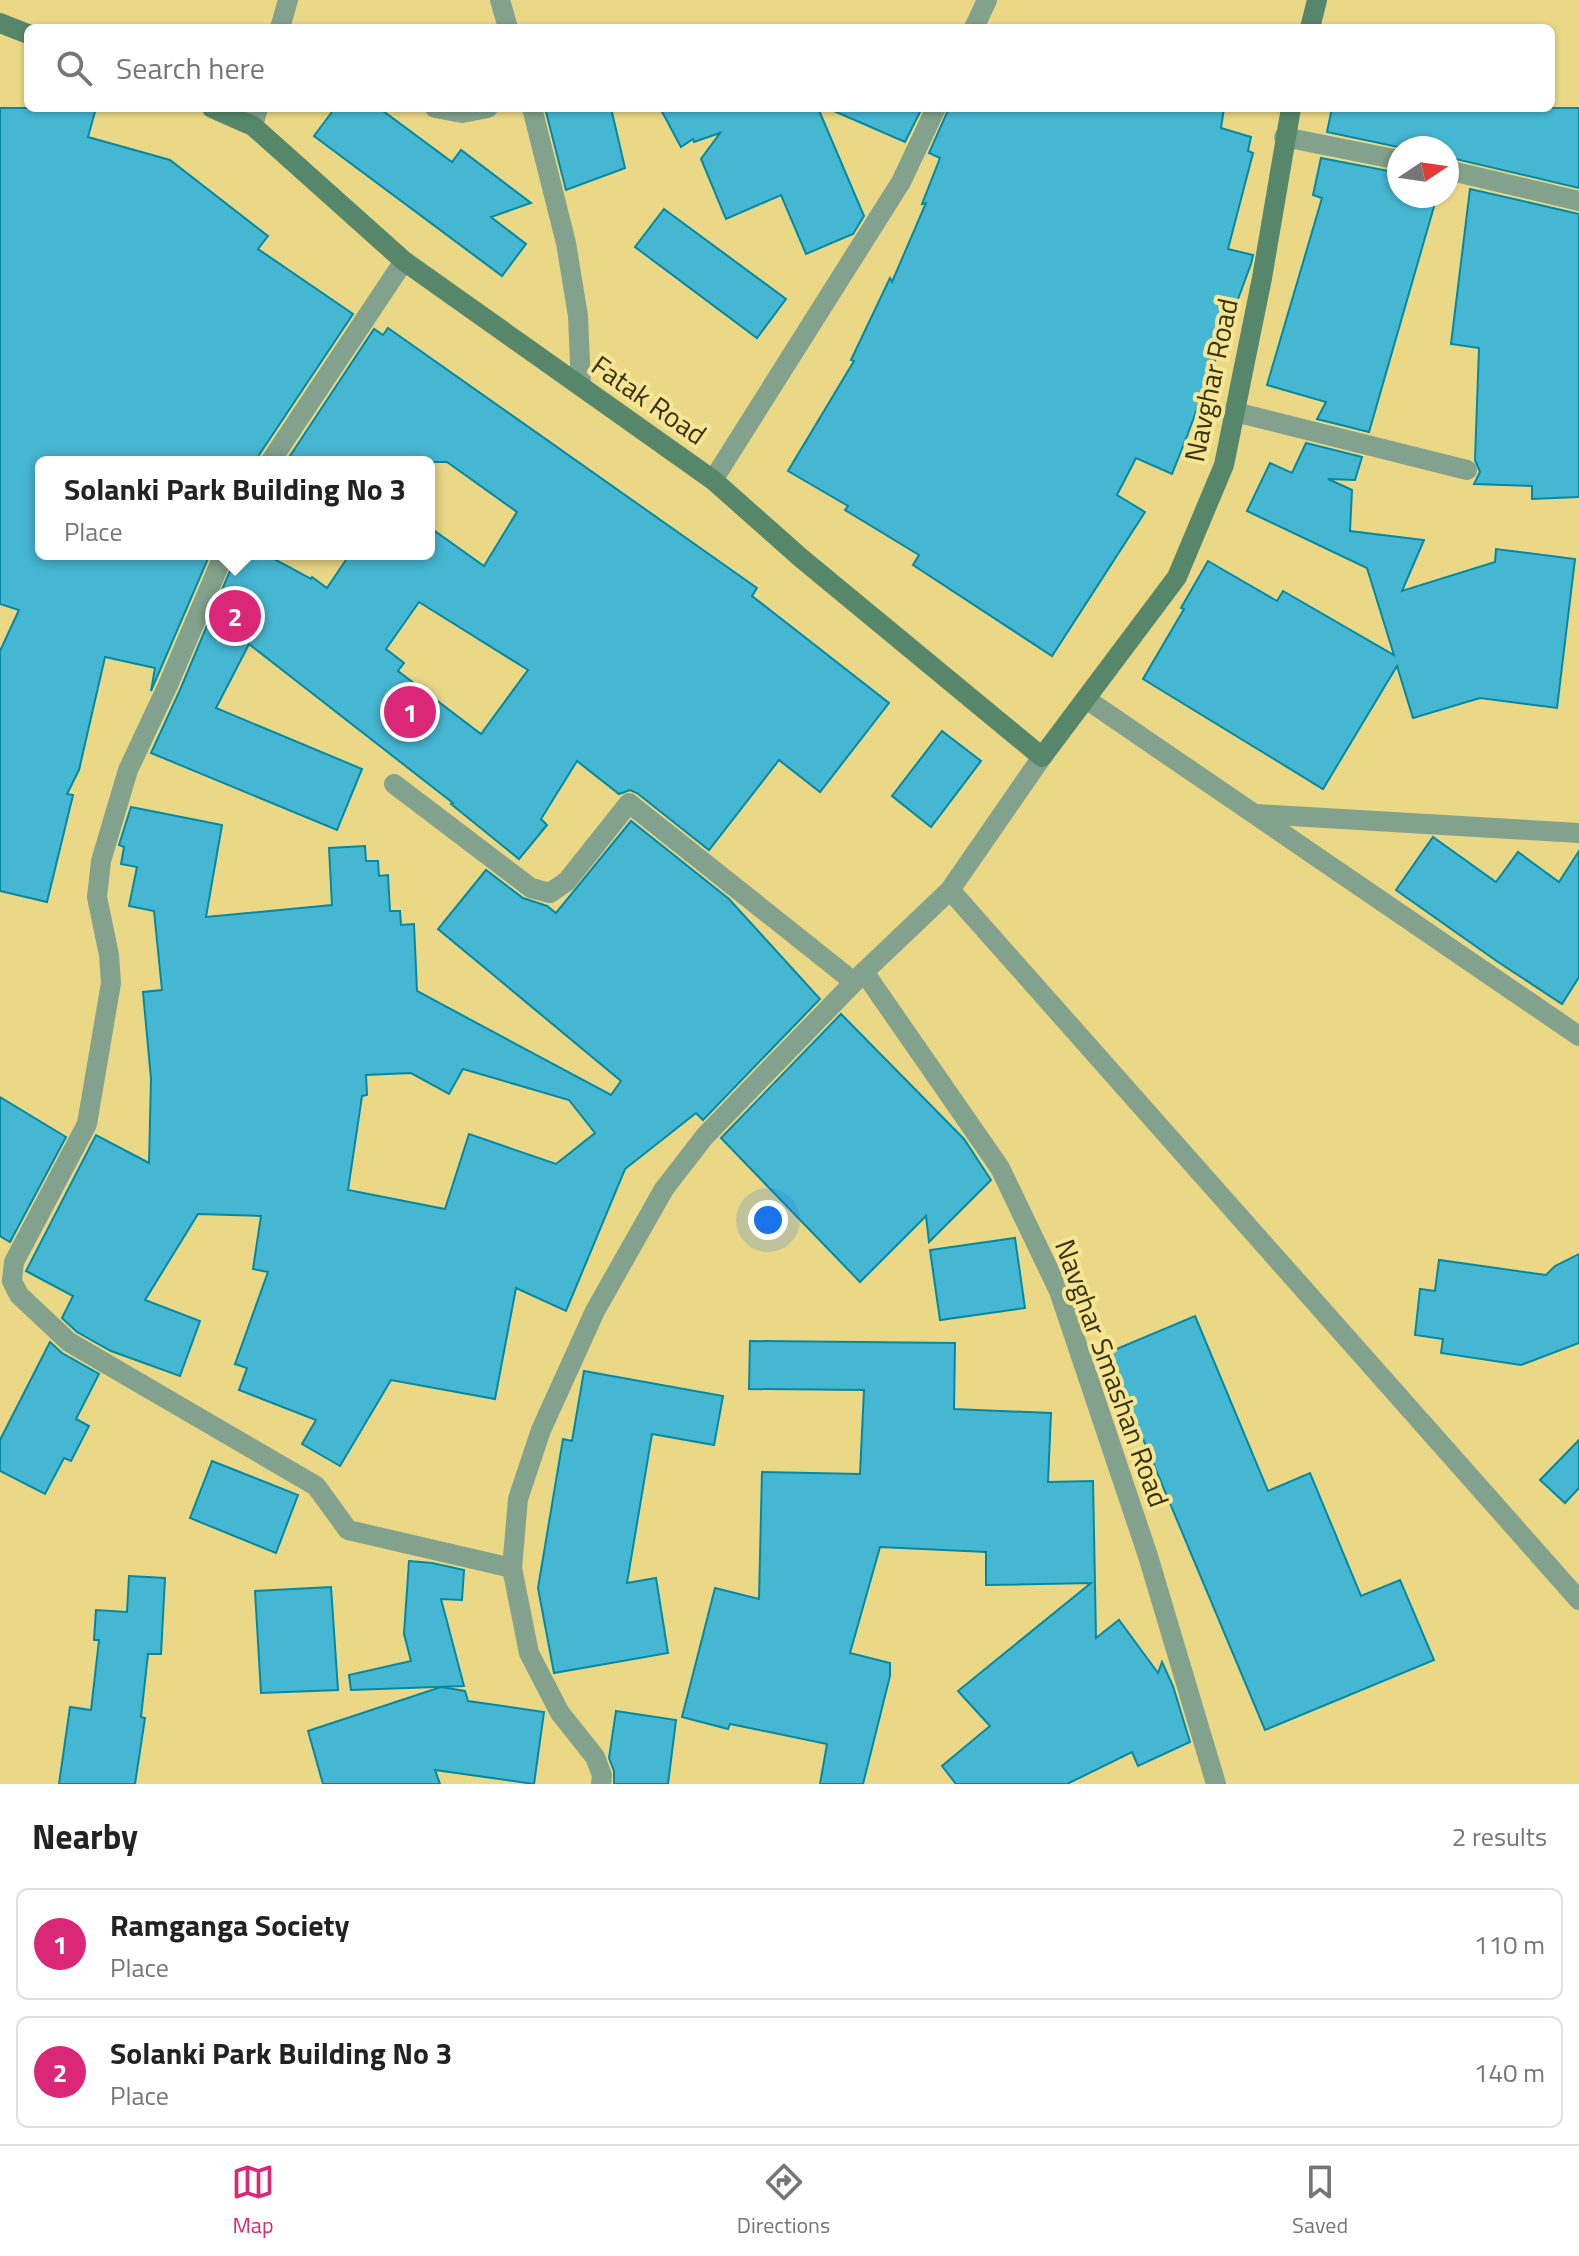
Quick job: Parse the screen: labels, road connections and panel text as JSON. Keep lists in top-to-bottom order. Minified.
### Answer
{"streets":{"main road":["Navghar Road","Fatak Road"],"street":["Navghar Smashan Road"]},"crossings":[["Navghar Road","Fatak Road"]],"north":"right","page":{"search":"Search here","popup":["Solanki Park Building No 3","Place"],"pins":["2","1"],"heading":["Nearby","2 results"],"list":[{"mark":"1","name":"Ramganga Society","note":"Place","value":"110 m"},{"mark":"2","name":"Solanki Park Building No 3","note":"Place","value":"140 m"}],"nav":["Map","Directions","Saved"]}}
